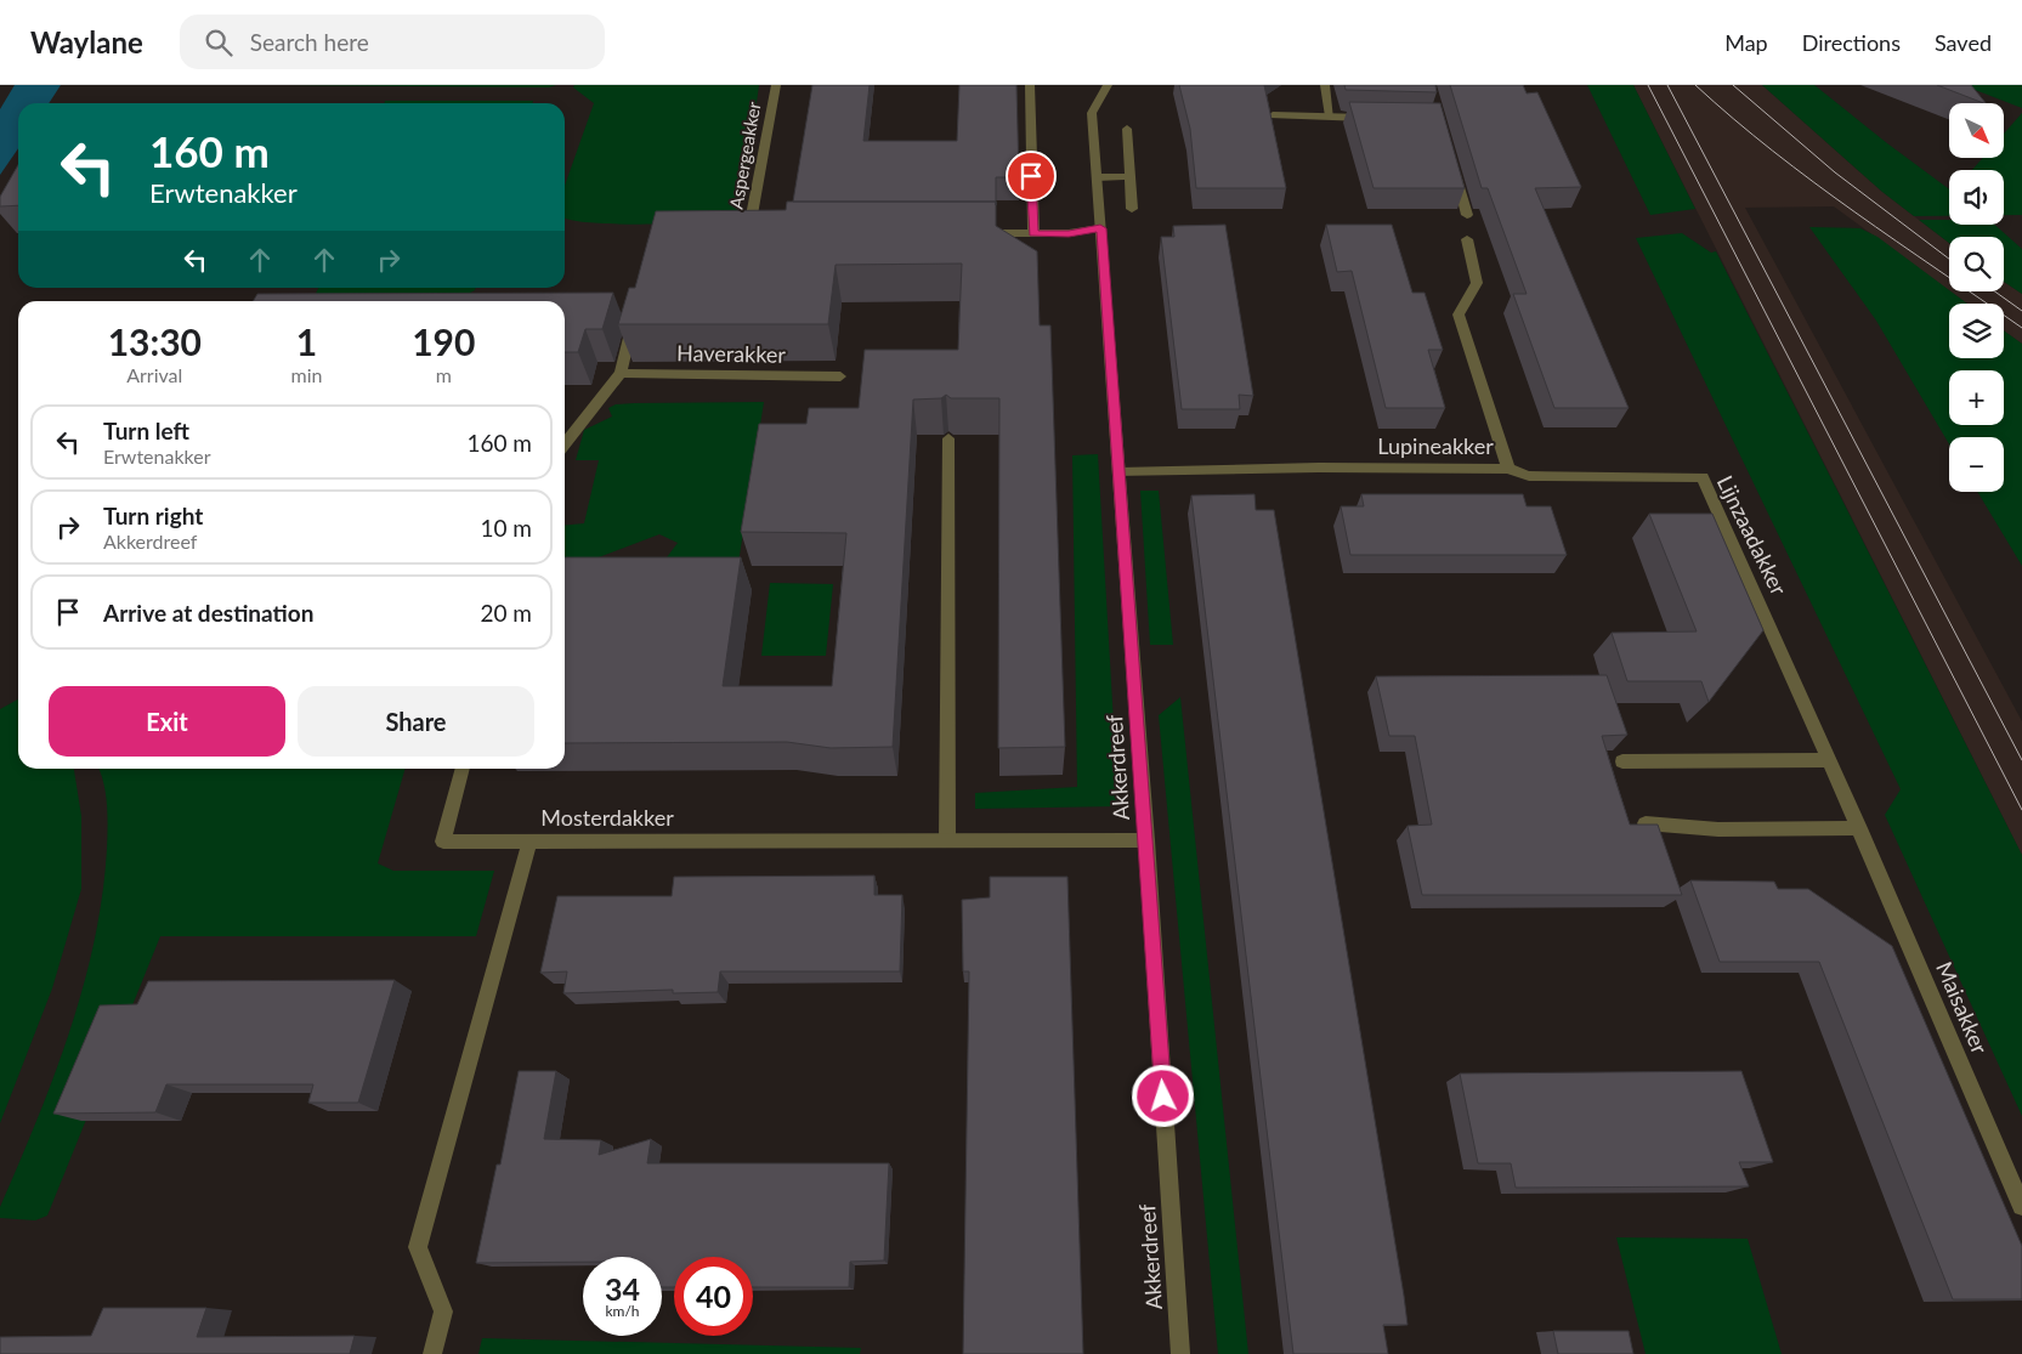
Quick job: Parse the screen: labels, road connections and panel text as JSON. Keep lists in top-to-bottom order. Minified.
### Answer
{"streets":{"street":["Aspergeakker","Haverakker","Lupineakker","Lijnzaadakker","Akkerdreef","Mosterdakker","Maisakker"]},"crossings":[["Lupineakker","Lijnzaadakker"],["Lupineakker","Akkerdreef"],["Lijnzaadakker","Maisakker"],["Akkerdreef","Mosterdakker"]],"north":"bottom right","page":{"header":"Waylane","search":"Search here","nav":["Map","Directions","Saved"],"map_buttons":["+","−"],"turn":["160 m","Erwtenakker"],"eta":["13:30","Arrival","1","min","190","m"],"list":[{"name":"Turn left","note":"Erwtenakker","value":"160 m"},{"name":"Turn right","note":"Akkerdreef","value":"10 m"},{"name":"Arrive at destination","value":"20 m"}],"buttons":["Exit","Share"],"speed":"34 km/h","limit":"40"}}
